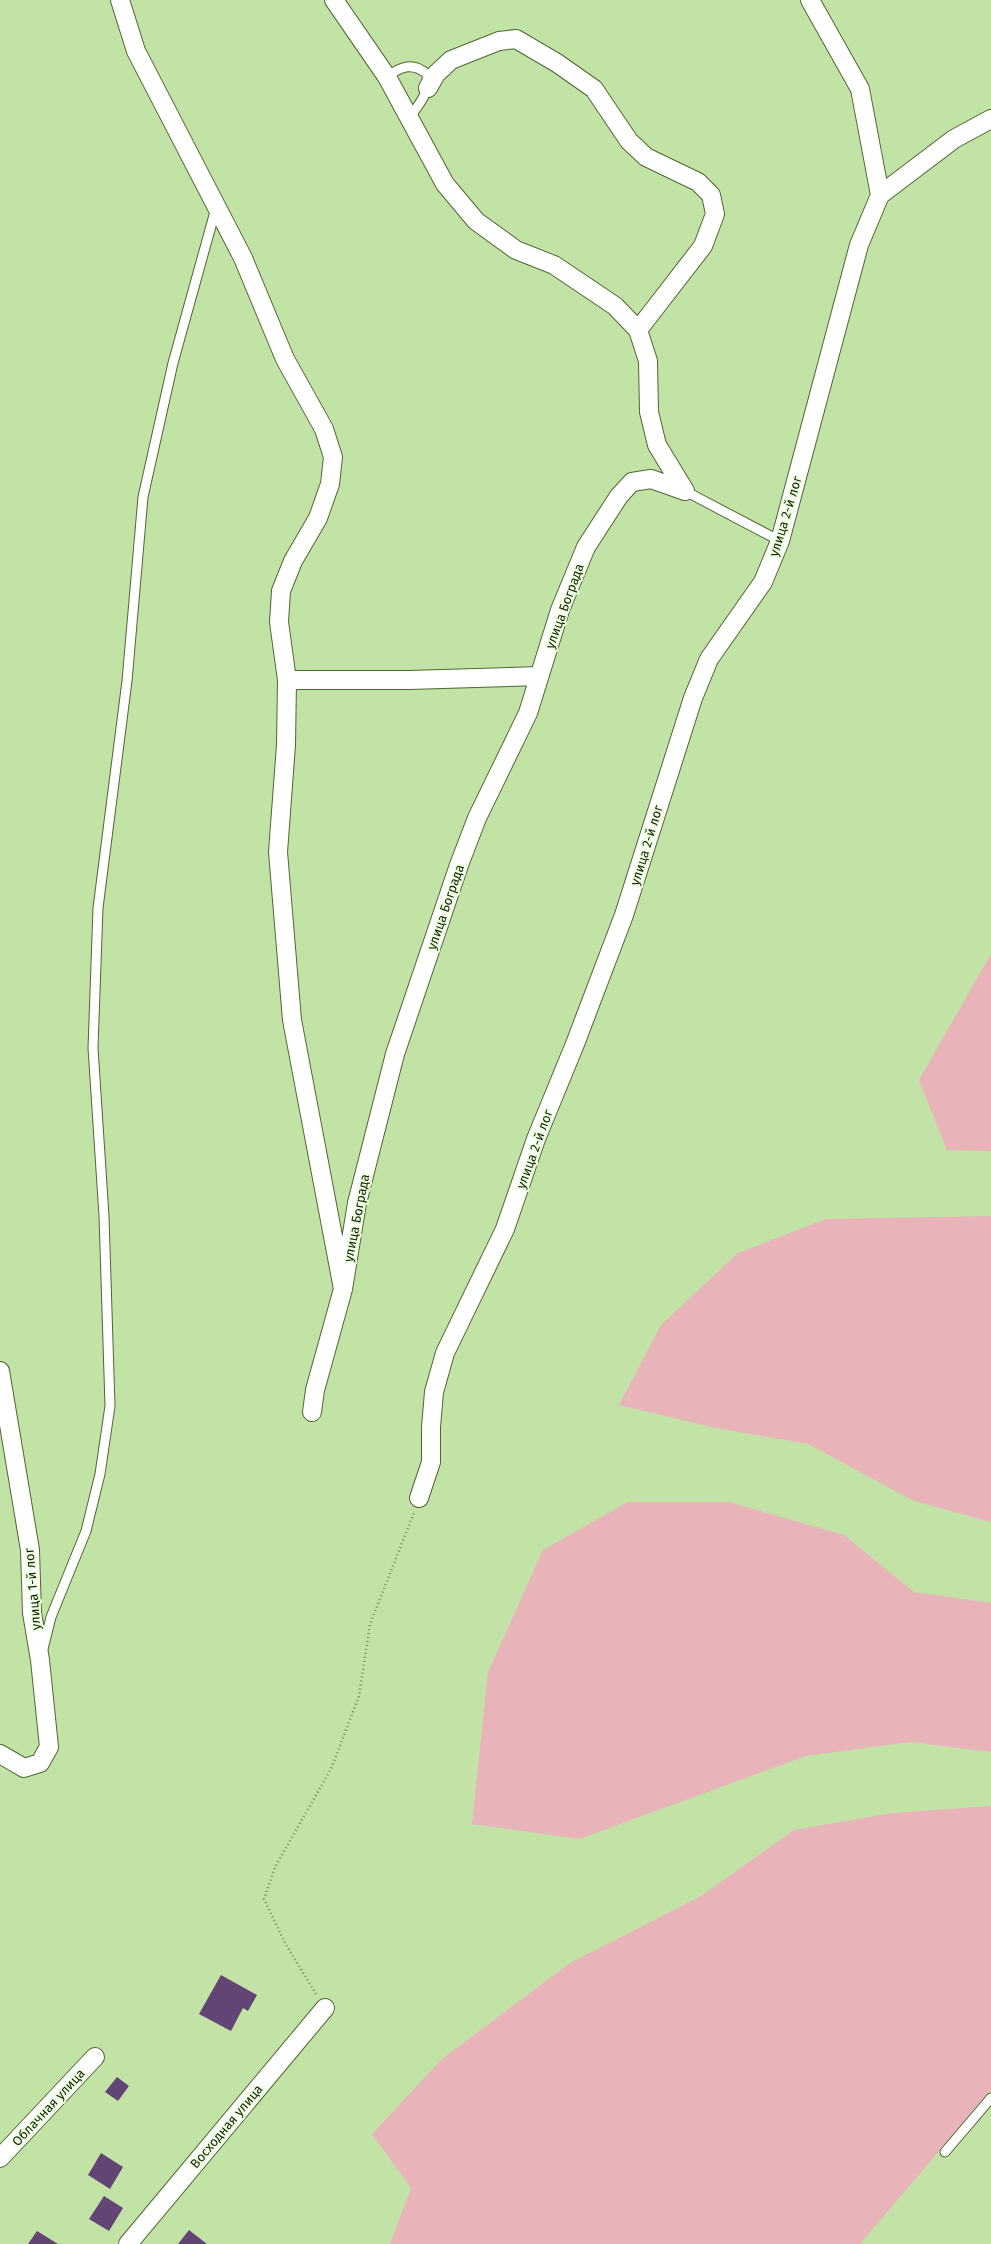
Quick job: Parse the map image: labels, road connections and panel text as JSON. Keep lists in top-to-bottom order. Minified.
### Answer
{"streets":{"street":["улица 2-й лог","улица Бограда","улица 1-й лог","Облачная улица","Восходная улица"]}}
